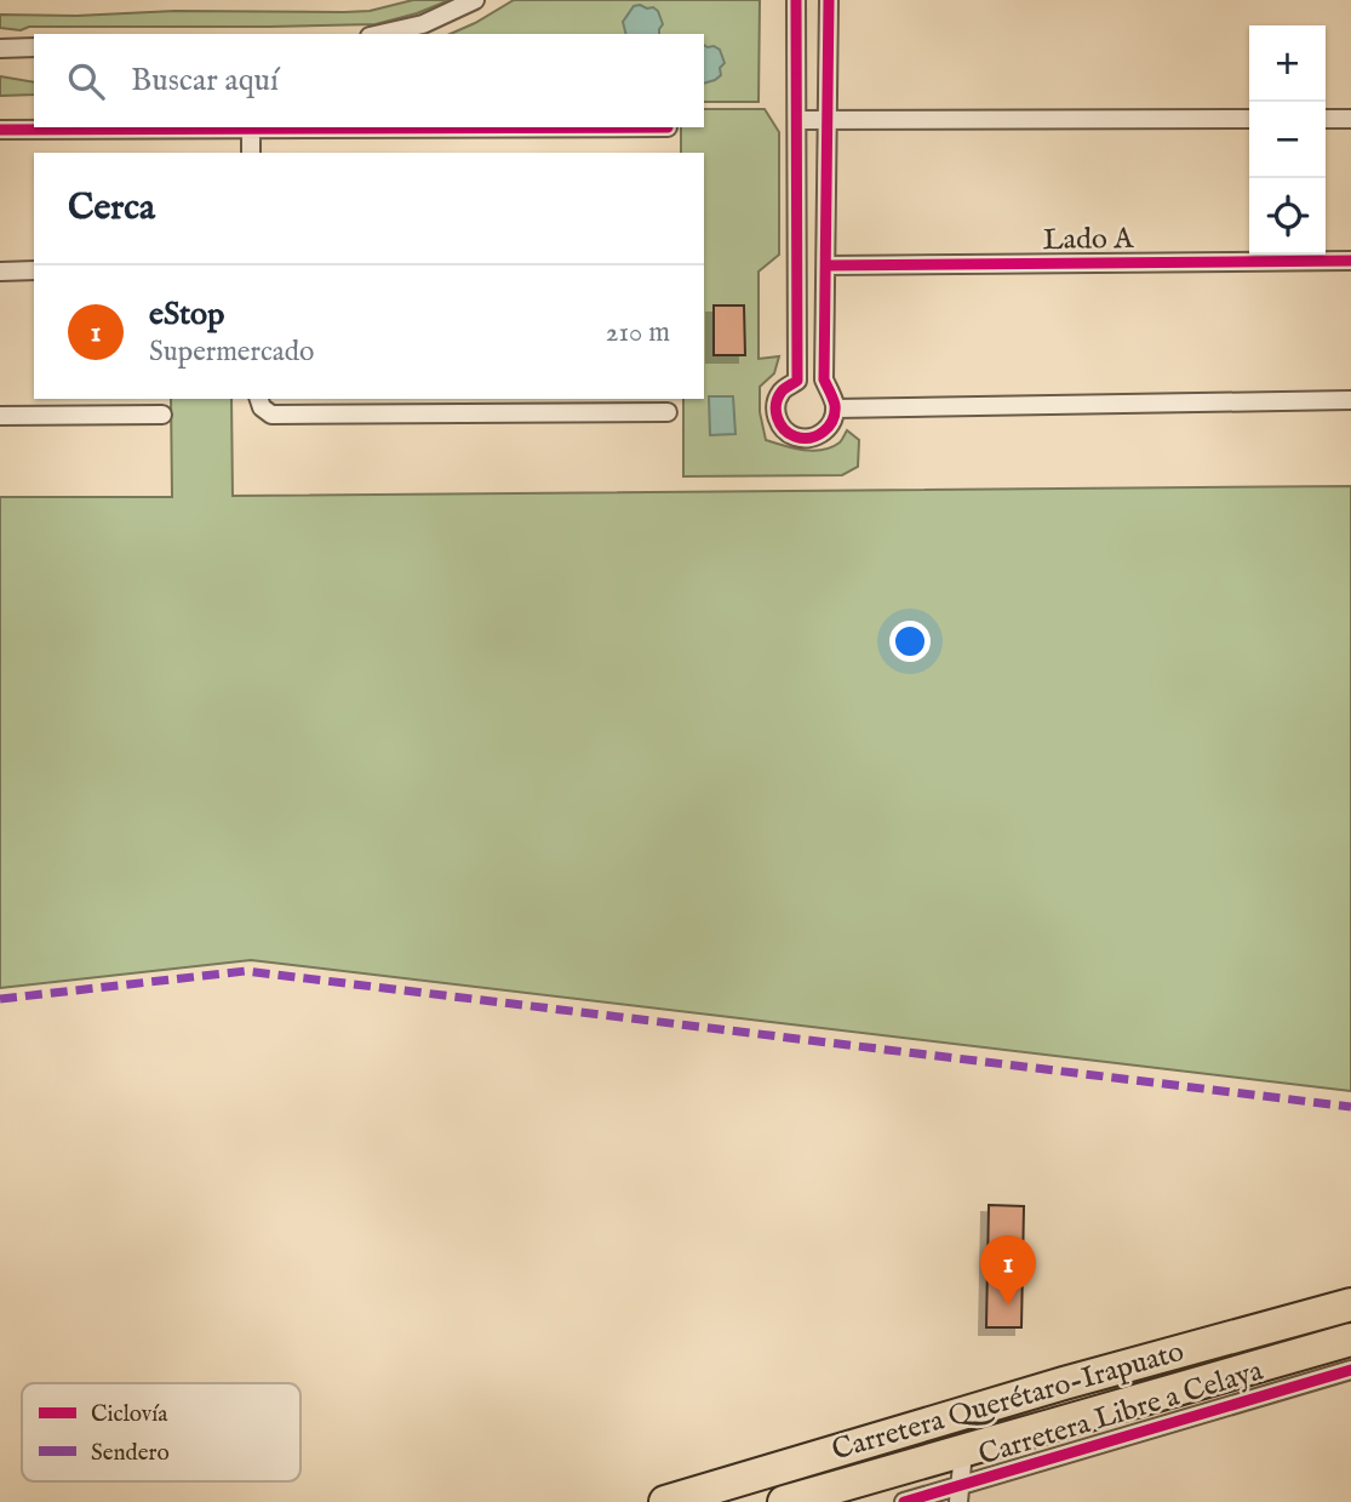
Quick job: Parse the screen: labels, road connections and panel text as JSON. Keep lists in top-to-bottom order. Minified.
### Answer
{"streets":{"highway":["Carretera Querétaro-Irapuato"],"street":["Lado A","Carretera Libre a Celaya"]},"legend":["Ciclovía","Sendero"],"page":{"map_buttons":["+","−"],"search":"Buscar aquí","heading":"Cerca","list":[{"mark":"1","name":"eStop","note":"Supermercado","value":"210 m"}],"pins":"1"}}
